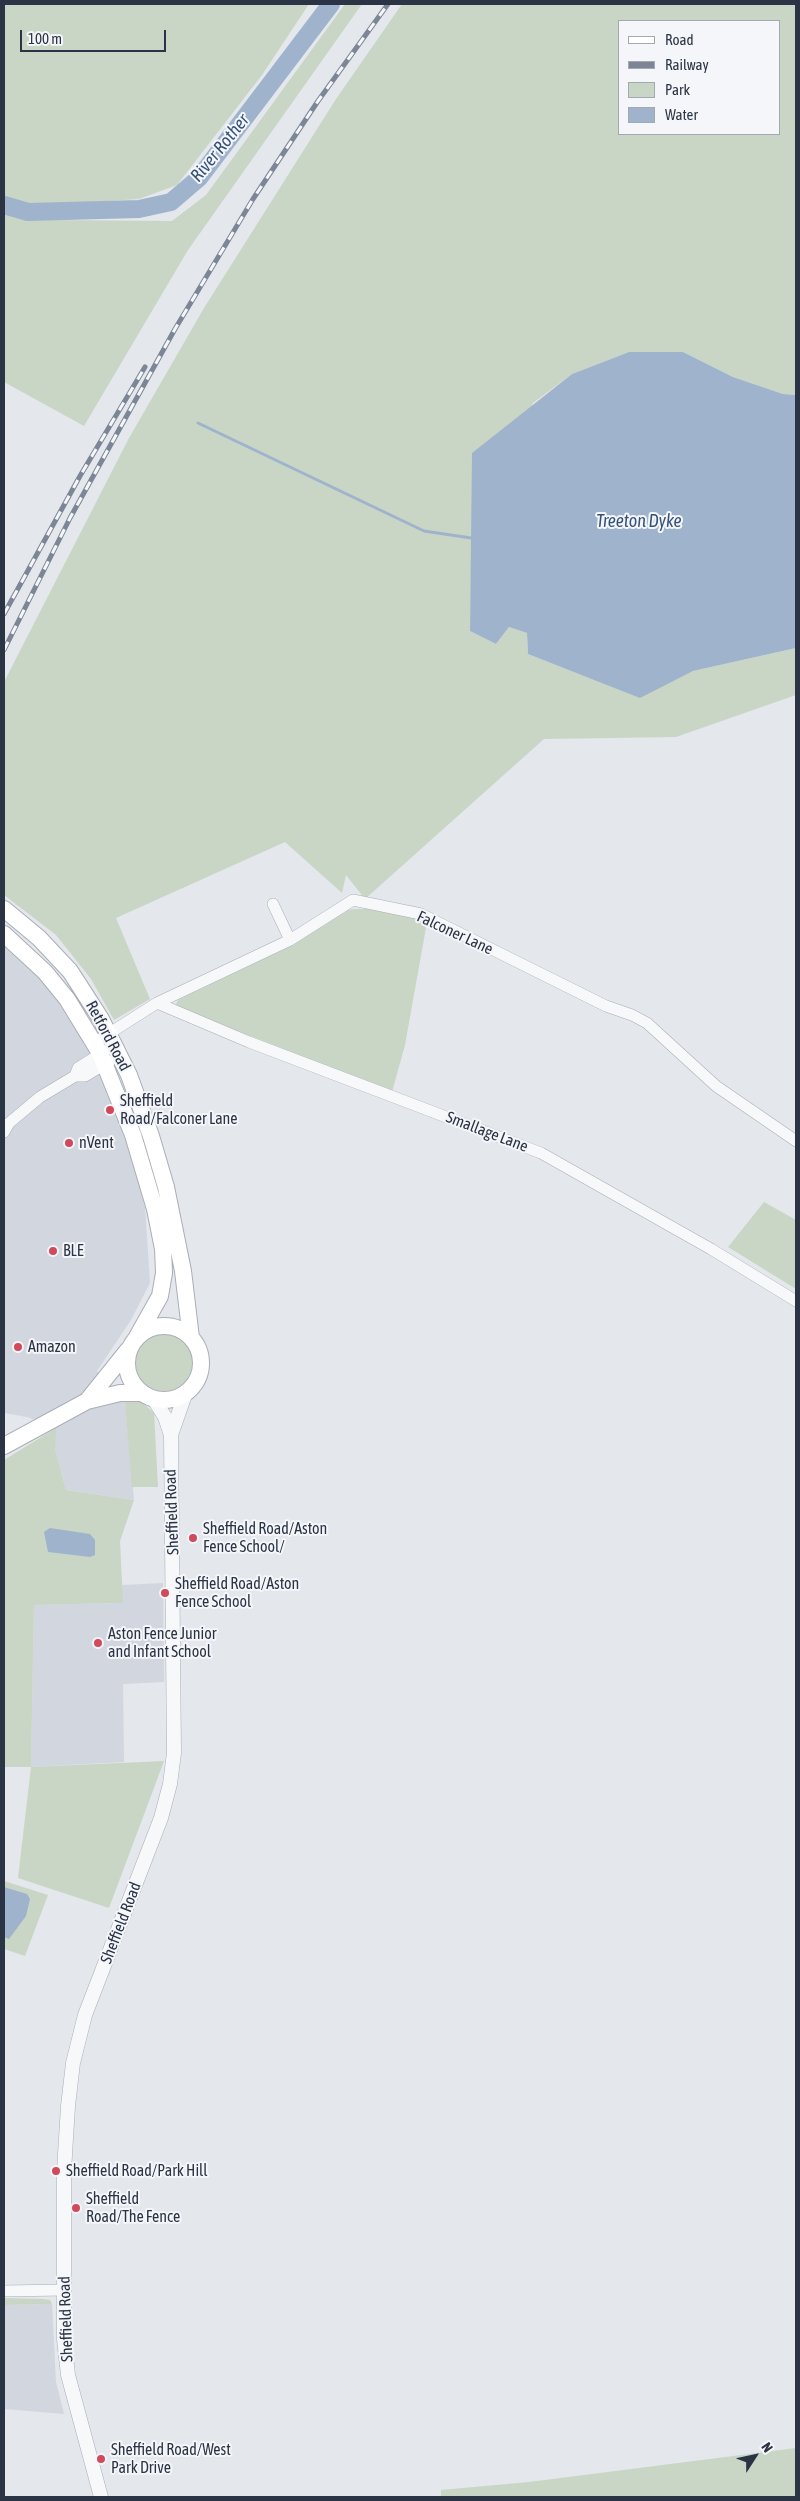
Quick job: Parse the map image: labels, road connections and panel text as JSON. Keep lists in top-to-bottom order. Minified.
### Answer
{"streets":{"main road":["Retford Road"],"street":["Falconer Lane","Smallage Lane","Sheffield Road"]},"crossings":[["Falconer Lane","Retford Road"],["Falconer Lane","Smallage Lane"],["Retford Road","Sheffield Road"]],"water":["River Rother","Treeton Dyke"],"places":["Sheffield Road/Falconer Lane","nVent","BLE","Amazon","Sheffield Road/Aston Fence School/","Sheffield Road/Aston Fence School","Aston Fence Junior and Infant School","Sheffield Road/Park Hill","Sheffield Road/The Fence","Sheffield Road/West Park Drive"],"legend":["Road","Railway","Park","Water"],"scale_bar":"100 m","north":"top right"}
